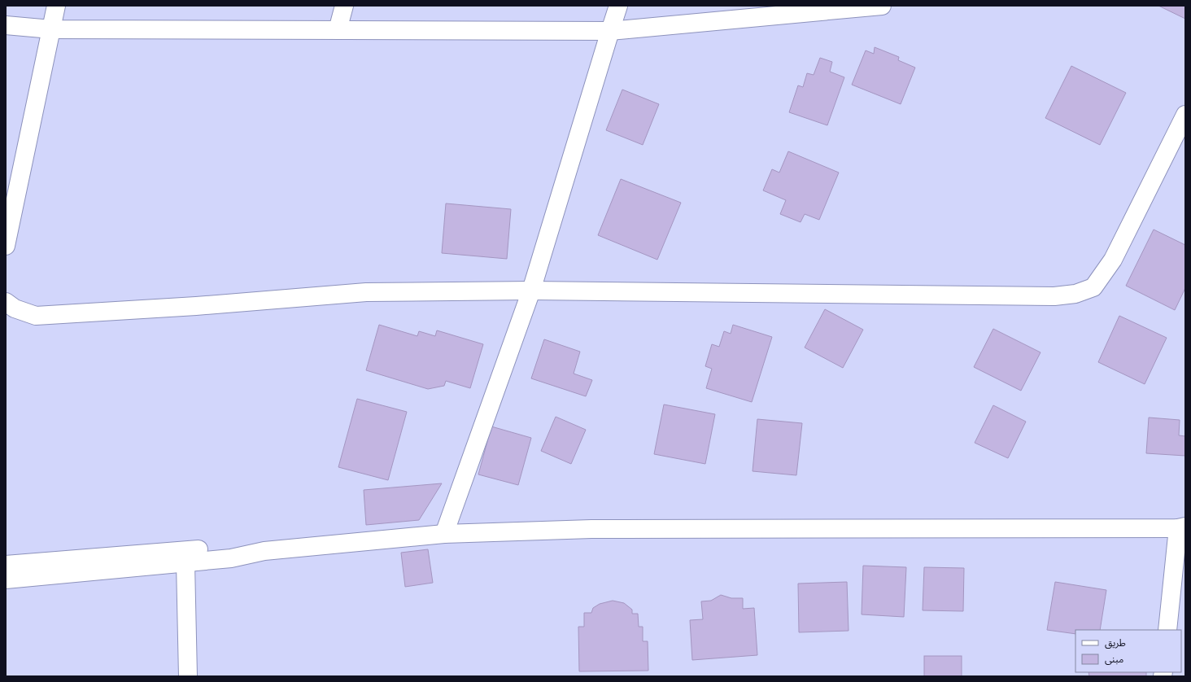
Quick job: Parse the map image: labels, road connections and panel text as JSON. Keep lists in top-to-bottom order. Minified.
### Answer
{"legend":["طريق","مبنى"]}
